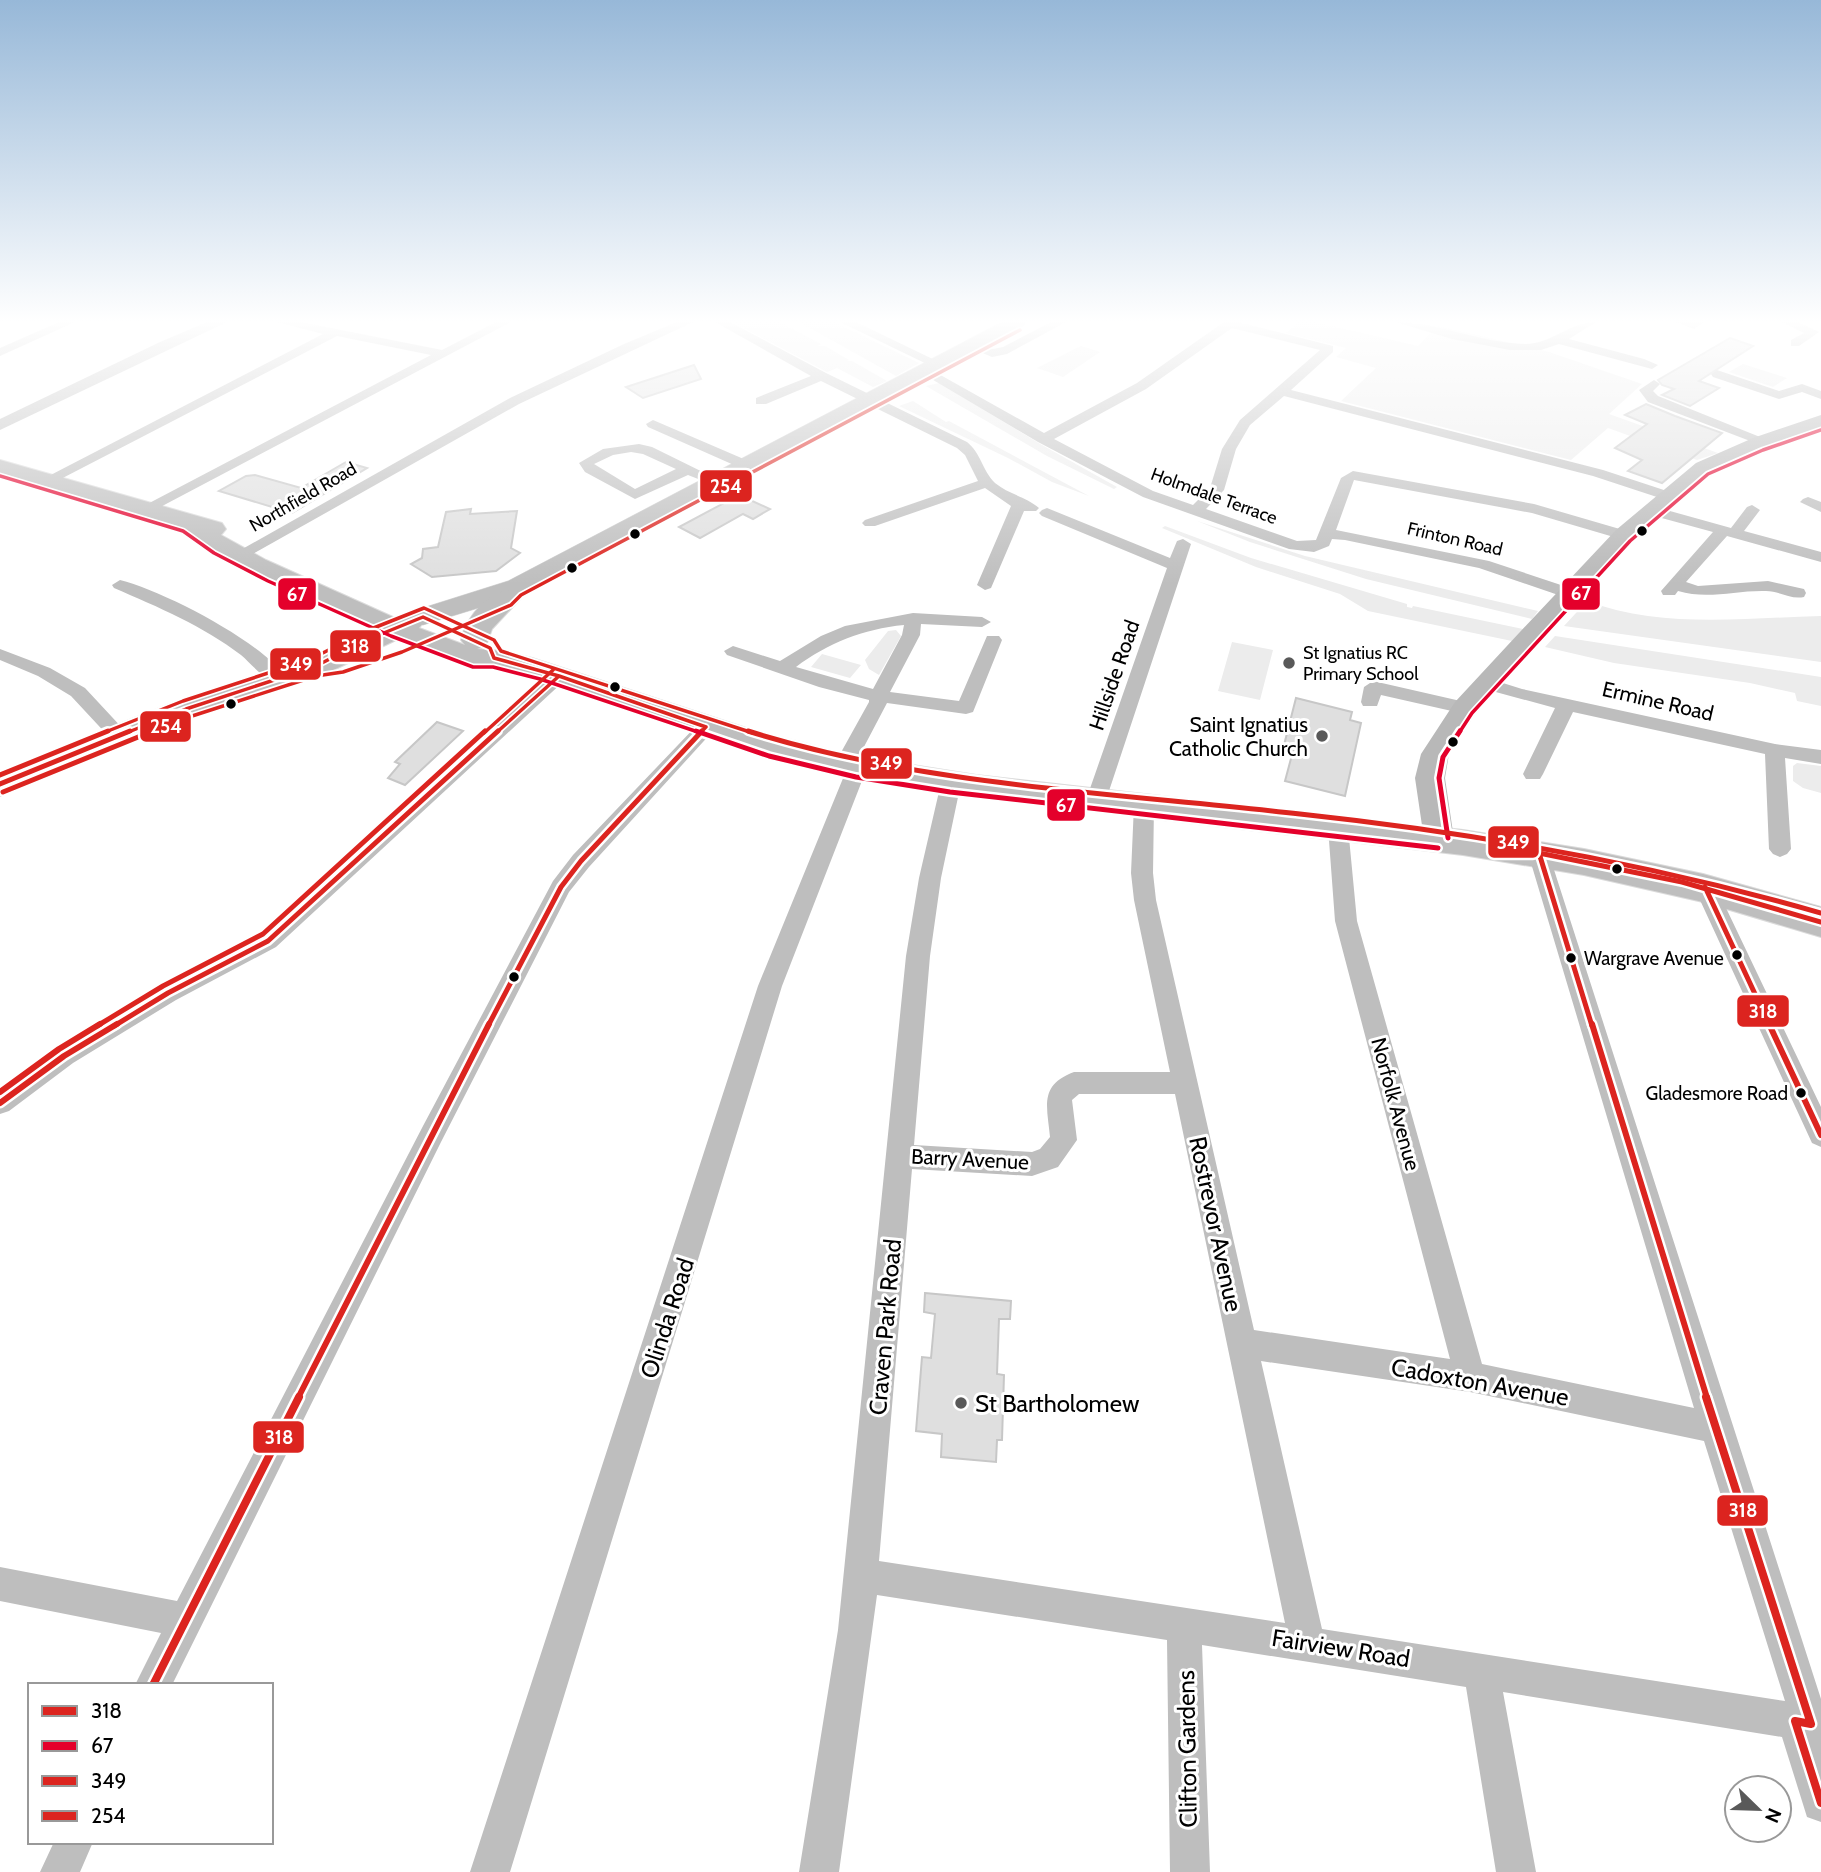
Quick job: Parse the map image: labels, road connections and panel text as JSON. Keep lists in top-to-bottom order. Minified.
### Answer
{"streets":{"street":["Holmdale Terrace","Northfield Road","Frinton Road","Hillside Road","Ermine Road","Norfolk Avenue","Barry Avenue","Rostrevor Avenue","Olinda Road","Craven Park Road","Cadoxton Avenue","Fairview Road","Clifton Gardens"]},"crossings":[["Holmdale Terrace","Frinton Road"],["Norfolk Avenue","Cadoxton Avenue"],["Barry Avenue","Rostrevor Avenue"],["Barry Avenue","Craven Park Road"],["Rostrevor Avenue","Cadoxton Avenue"],["Rostrevor Avenue","Fairview Road"],["Craven Park Road","Fairview Road"],["Fairview Road","Clifton Gardens"]],"places":["St Ignatius RC Primary School","Saint Ignatius Catholic Church","Wargrave Avenue","Gladesmore Road","St Bartholomew"],"lines":["transit line 254","transit line 67","transit line 349","transit line 318"],"legend":["318","67","349","254"],"north":"bottom right"}
